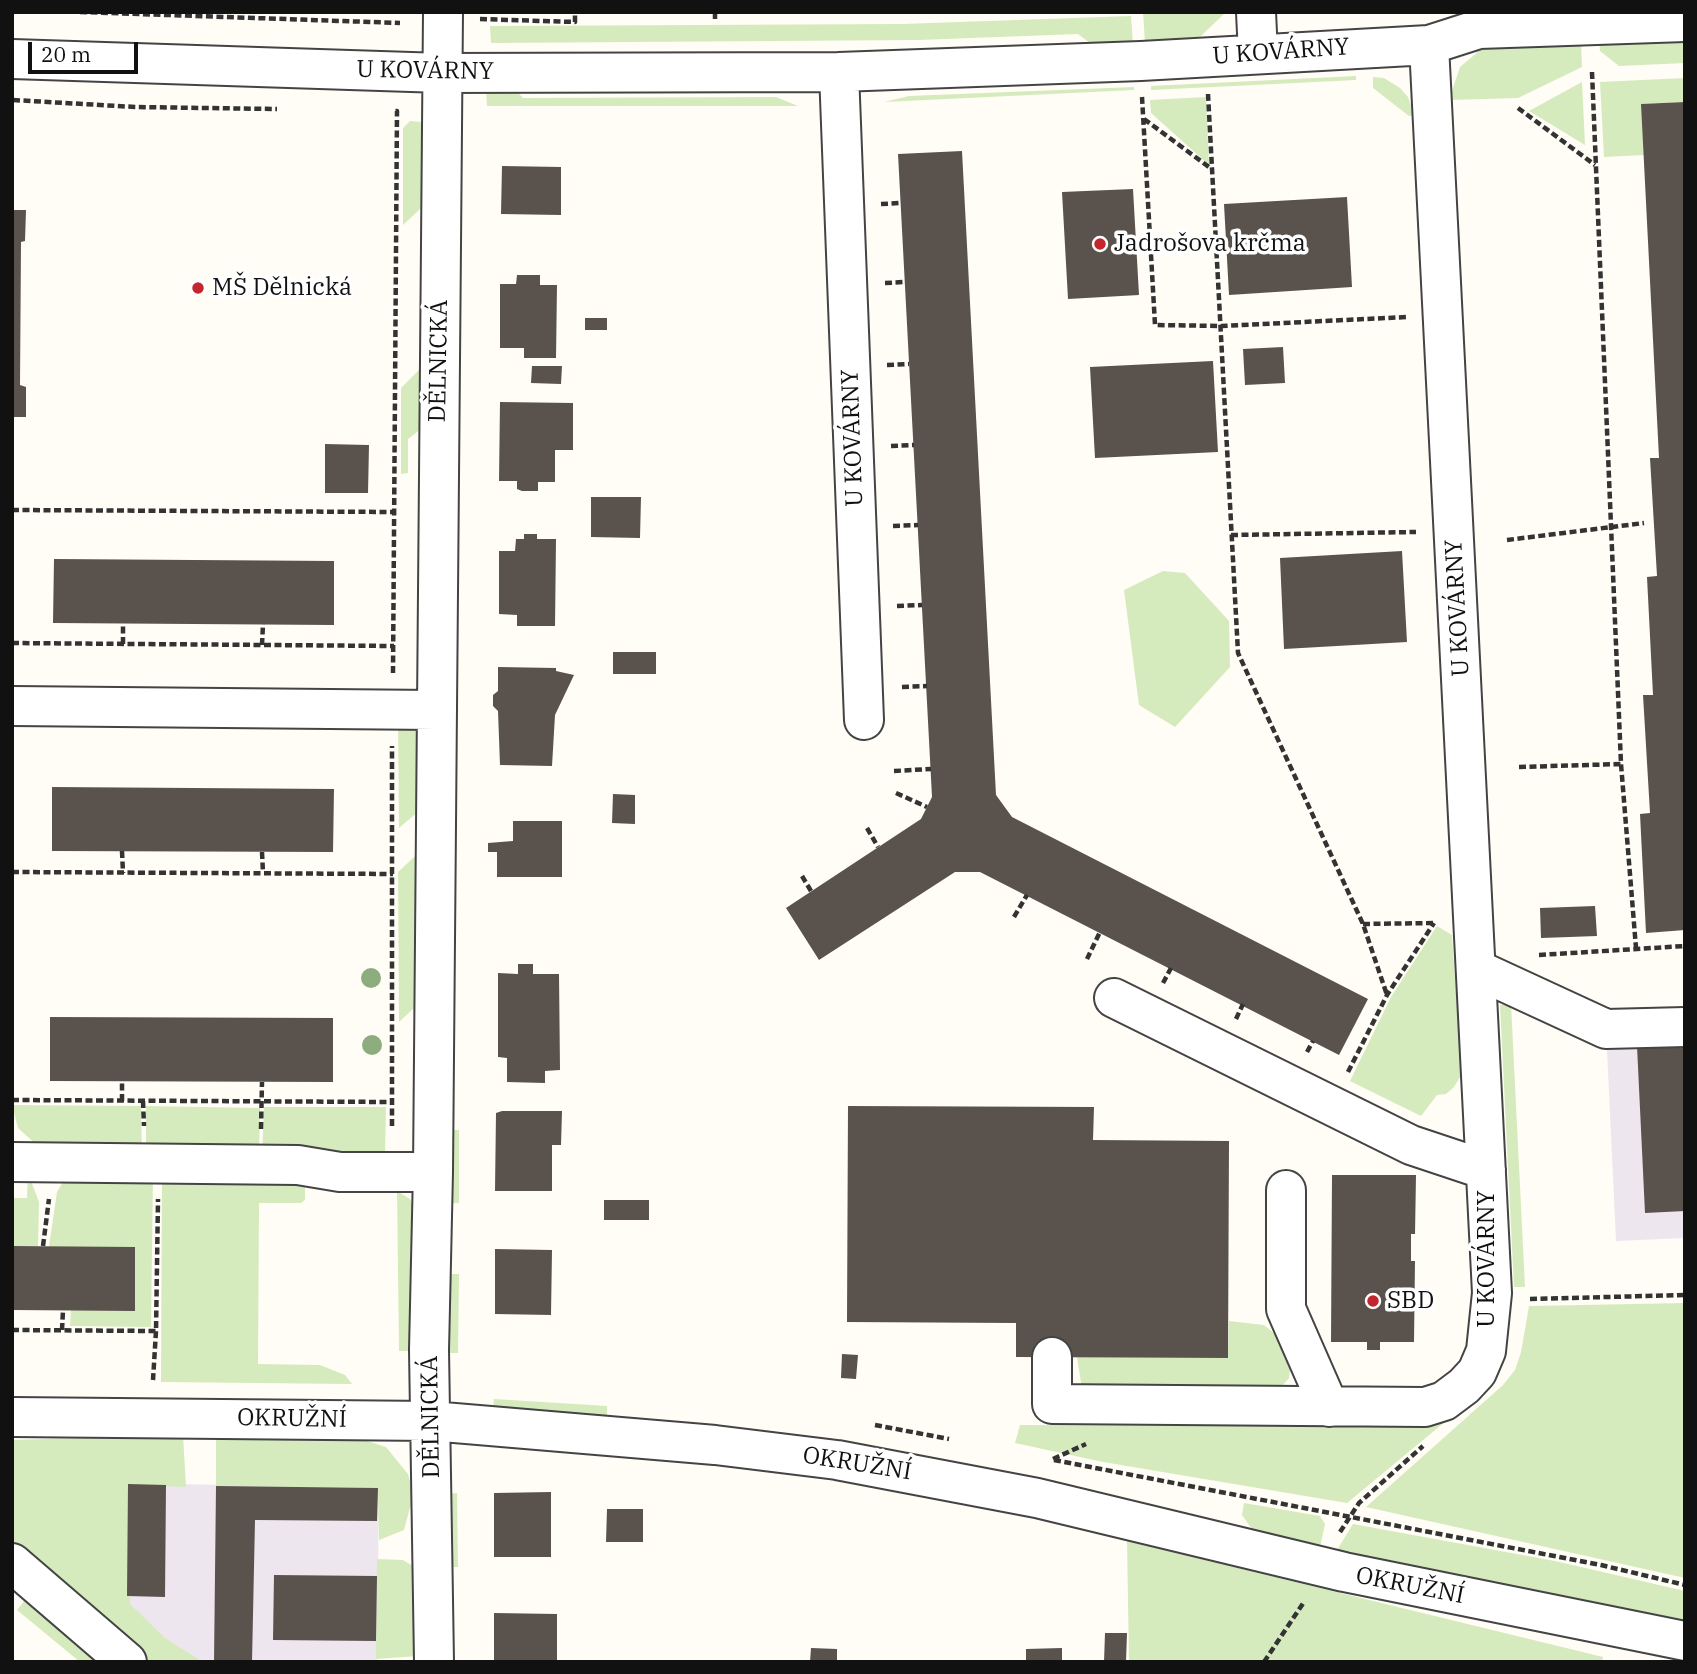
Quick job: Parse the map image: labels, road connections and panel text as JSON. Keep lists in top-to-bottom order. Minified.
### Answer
{"streets":{"street":["U KOVÁRNY","DĚLNICKÁ","OKRUŽNÍ"]},"crossings":[["U KOVÁRNY","DĚLNICKÁ"],["DĚLNICKÁ","OKRUŽNÍ"]],"places":["Jadrošova krčma","MŠ Dělnická","SBD"],"scale_bar":"20 m"}
